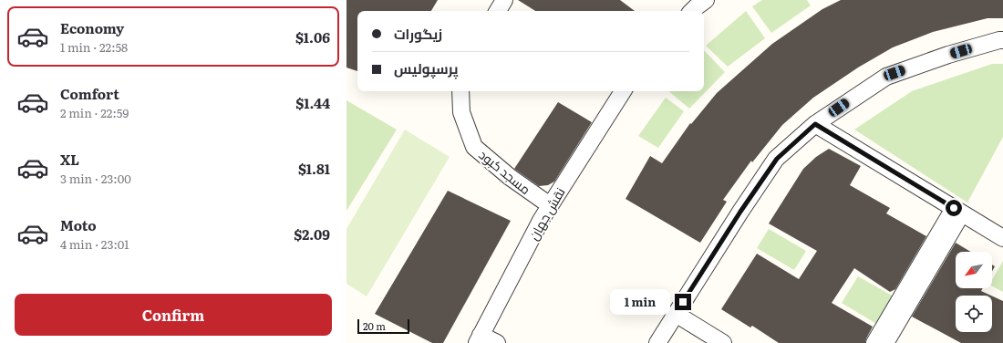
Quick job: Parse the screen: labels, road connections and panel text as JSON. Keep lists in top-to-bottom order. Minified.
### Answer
{"streets":{"street":["مسجد کبود","نقش جهان"]},"crossings":[["مسجد کبود","نقش جهان"]],"scale_bar":"20 m","north":"bottom left","page":{"list":[{"name":"Economy","note":"1 min · 22:58","value":"$1.06"},{"name":"Comfort","note":"2 min · 22:59","value":"$1.44"},{"name":"XL","note":"3 min · 23:00","value":"$1.81"},{"name":"Moto","note":"4 min · 23:01","value":"$2.09"}],"banner":["زیگورات","پرسپولیس"],"buttons":"Confirm","bubble":"1 min","scale":"20 m"}}
